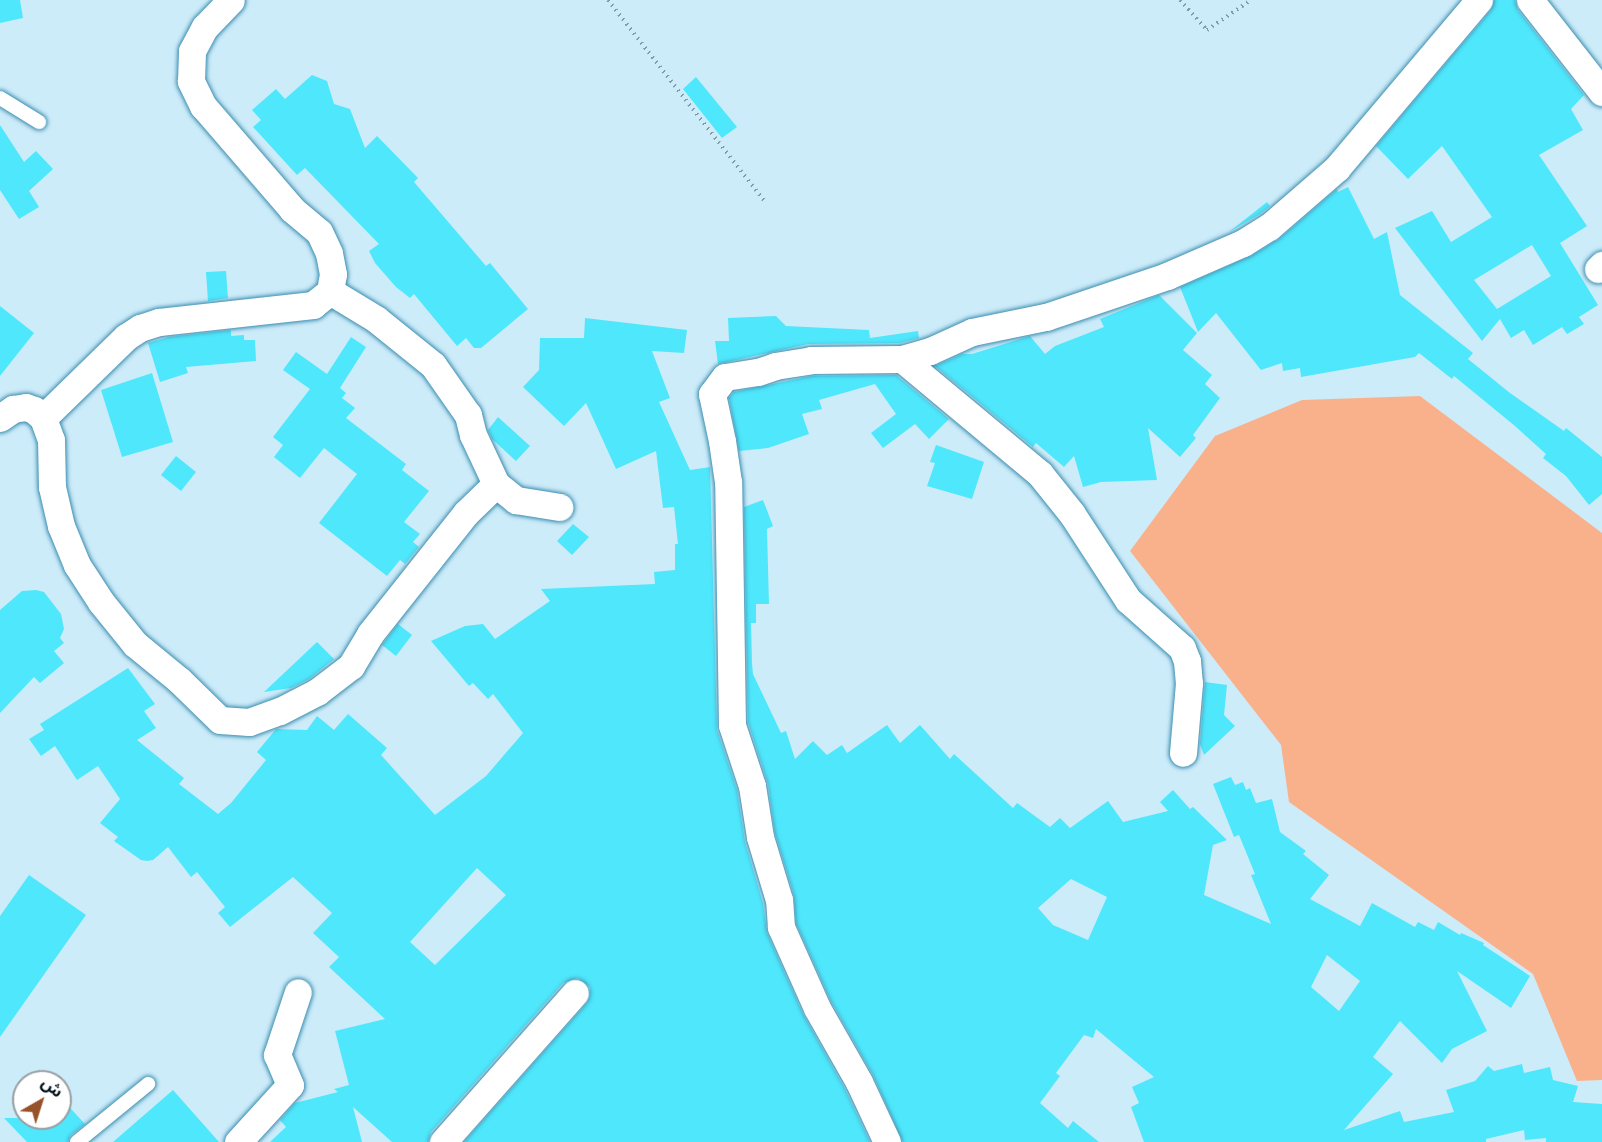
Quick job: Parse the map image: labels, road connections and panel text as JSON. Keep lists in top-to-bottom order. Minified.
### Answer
{"north":"top right"}
